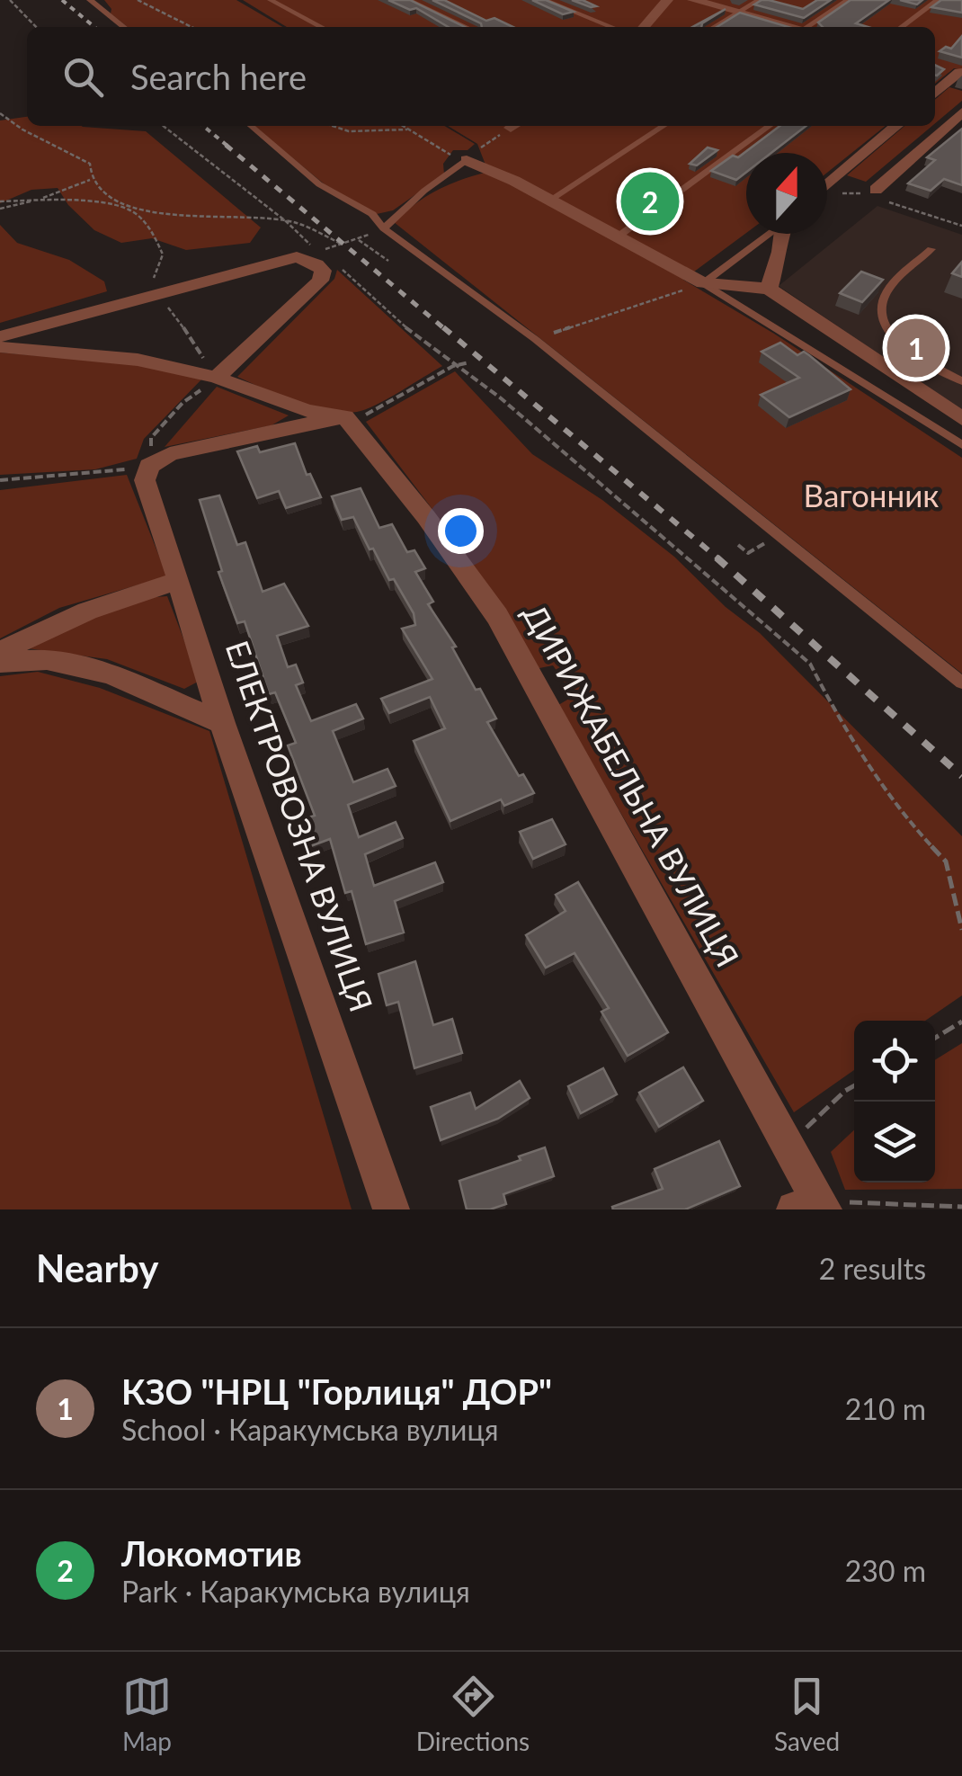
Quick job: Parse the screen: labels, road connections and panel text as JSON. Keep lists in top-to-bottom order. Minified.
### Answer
{"streets":{"street":["ДИРИЖАБЕЛЬНА ВУЛИЦЯ","ЕЛЕКТРОВОЗНА ВУЛИЦЯ"]},"parks":["Вагонник"],"north":"top","page":{"search":"Search here","pins":["2","1"],"heading":["Nearby","2 results"],"list":[{"mark":"1","name":"КЗО \"НРЦ \"Горлиця\" ДОР\"","note":"School · Каракумська вулиця","value":"210 m"},{"mark":"2","name":"Локомотив","note":"Park · Каракумська вулиця","value":"230 m"}],"nav":["Map","Directions","Saved"]}}
